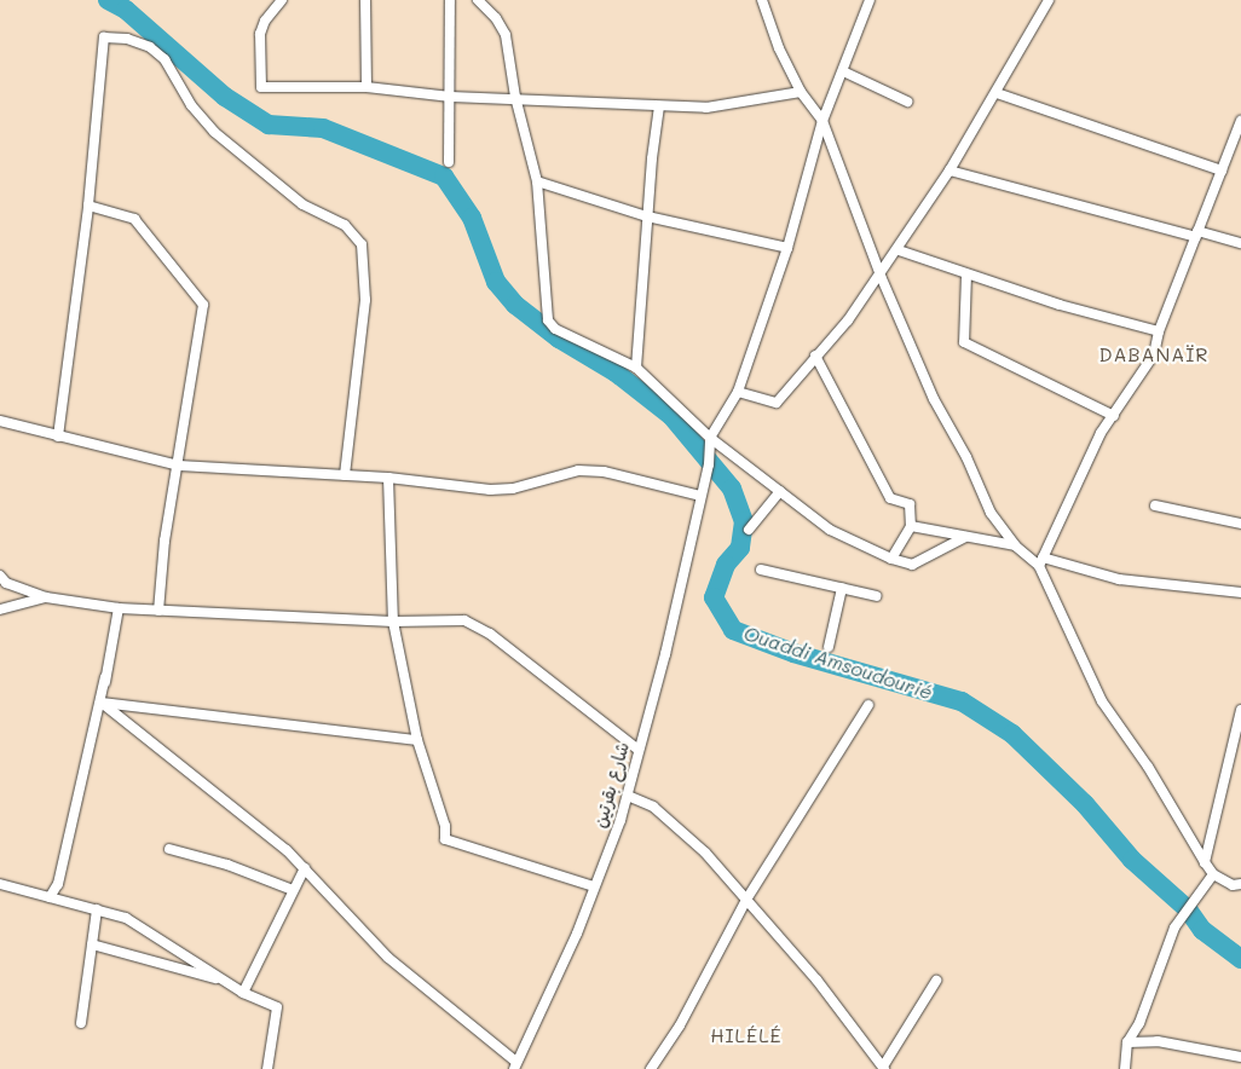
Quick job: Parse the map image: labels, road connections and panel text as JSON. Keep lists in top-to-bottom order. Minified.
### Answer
{"streets":{"street":["شارع بقرتين"]},"districts":["DABANAÏR","HILÉLÉ"],"water":["Ouaddi Amsoudourié"]}
